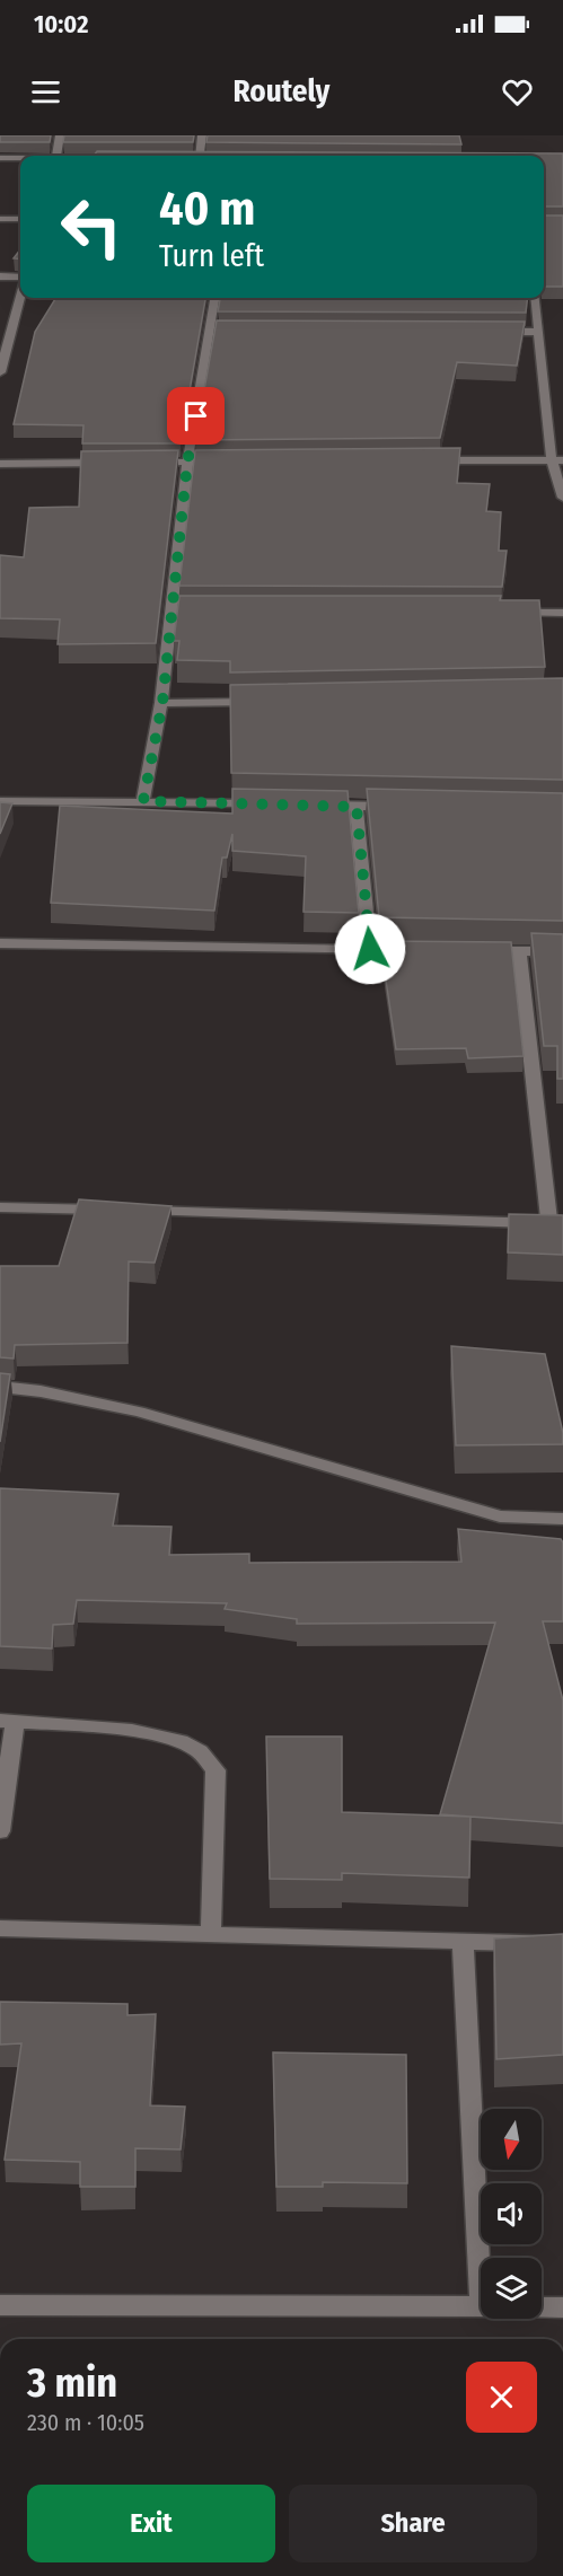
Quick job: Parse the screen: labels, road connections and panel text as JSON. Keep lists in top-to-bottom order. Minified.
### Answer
{"north":"bottom","page":{"status":"10:02","header":"Routely","turn":["40 m","Turn left"],"heading":["3 min","230 m · 10:05"],"buttons":["Exit","Share"]}}
